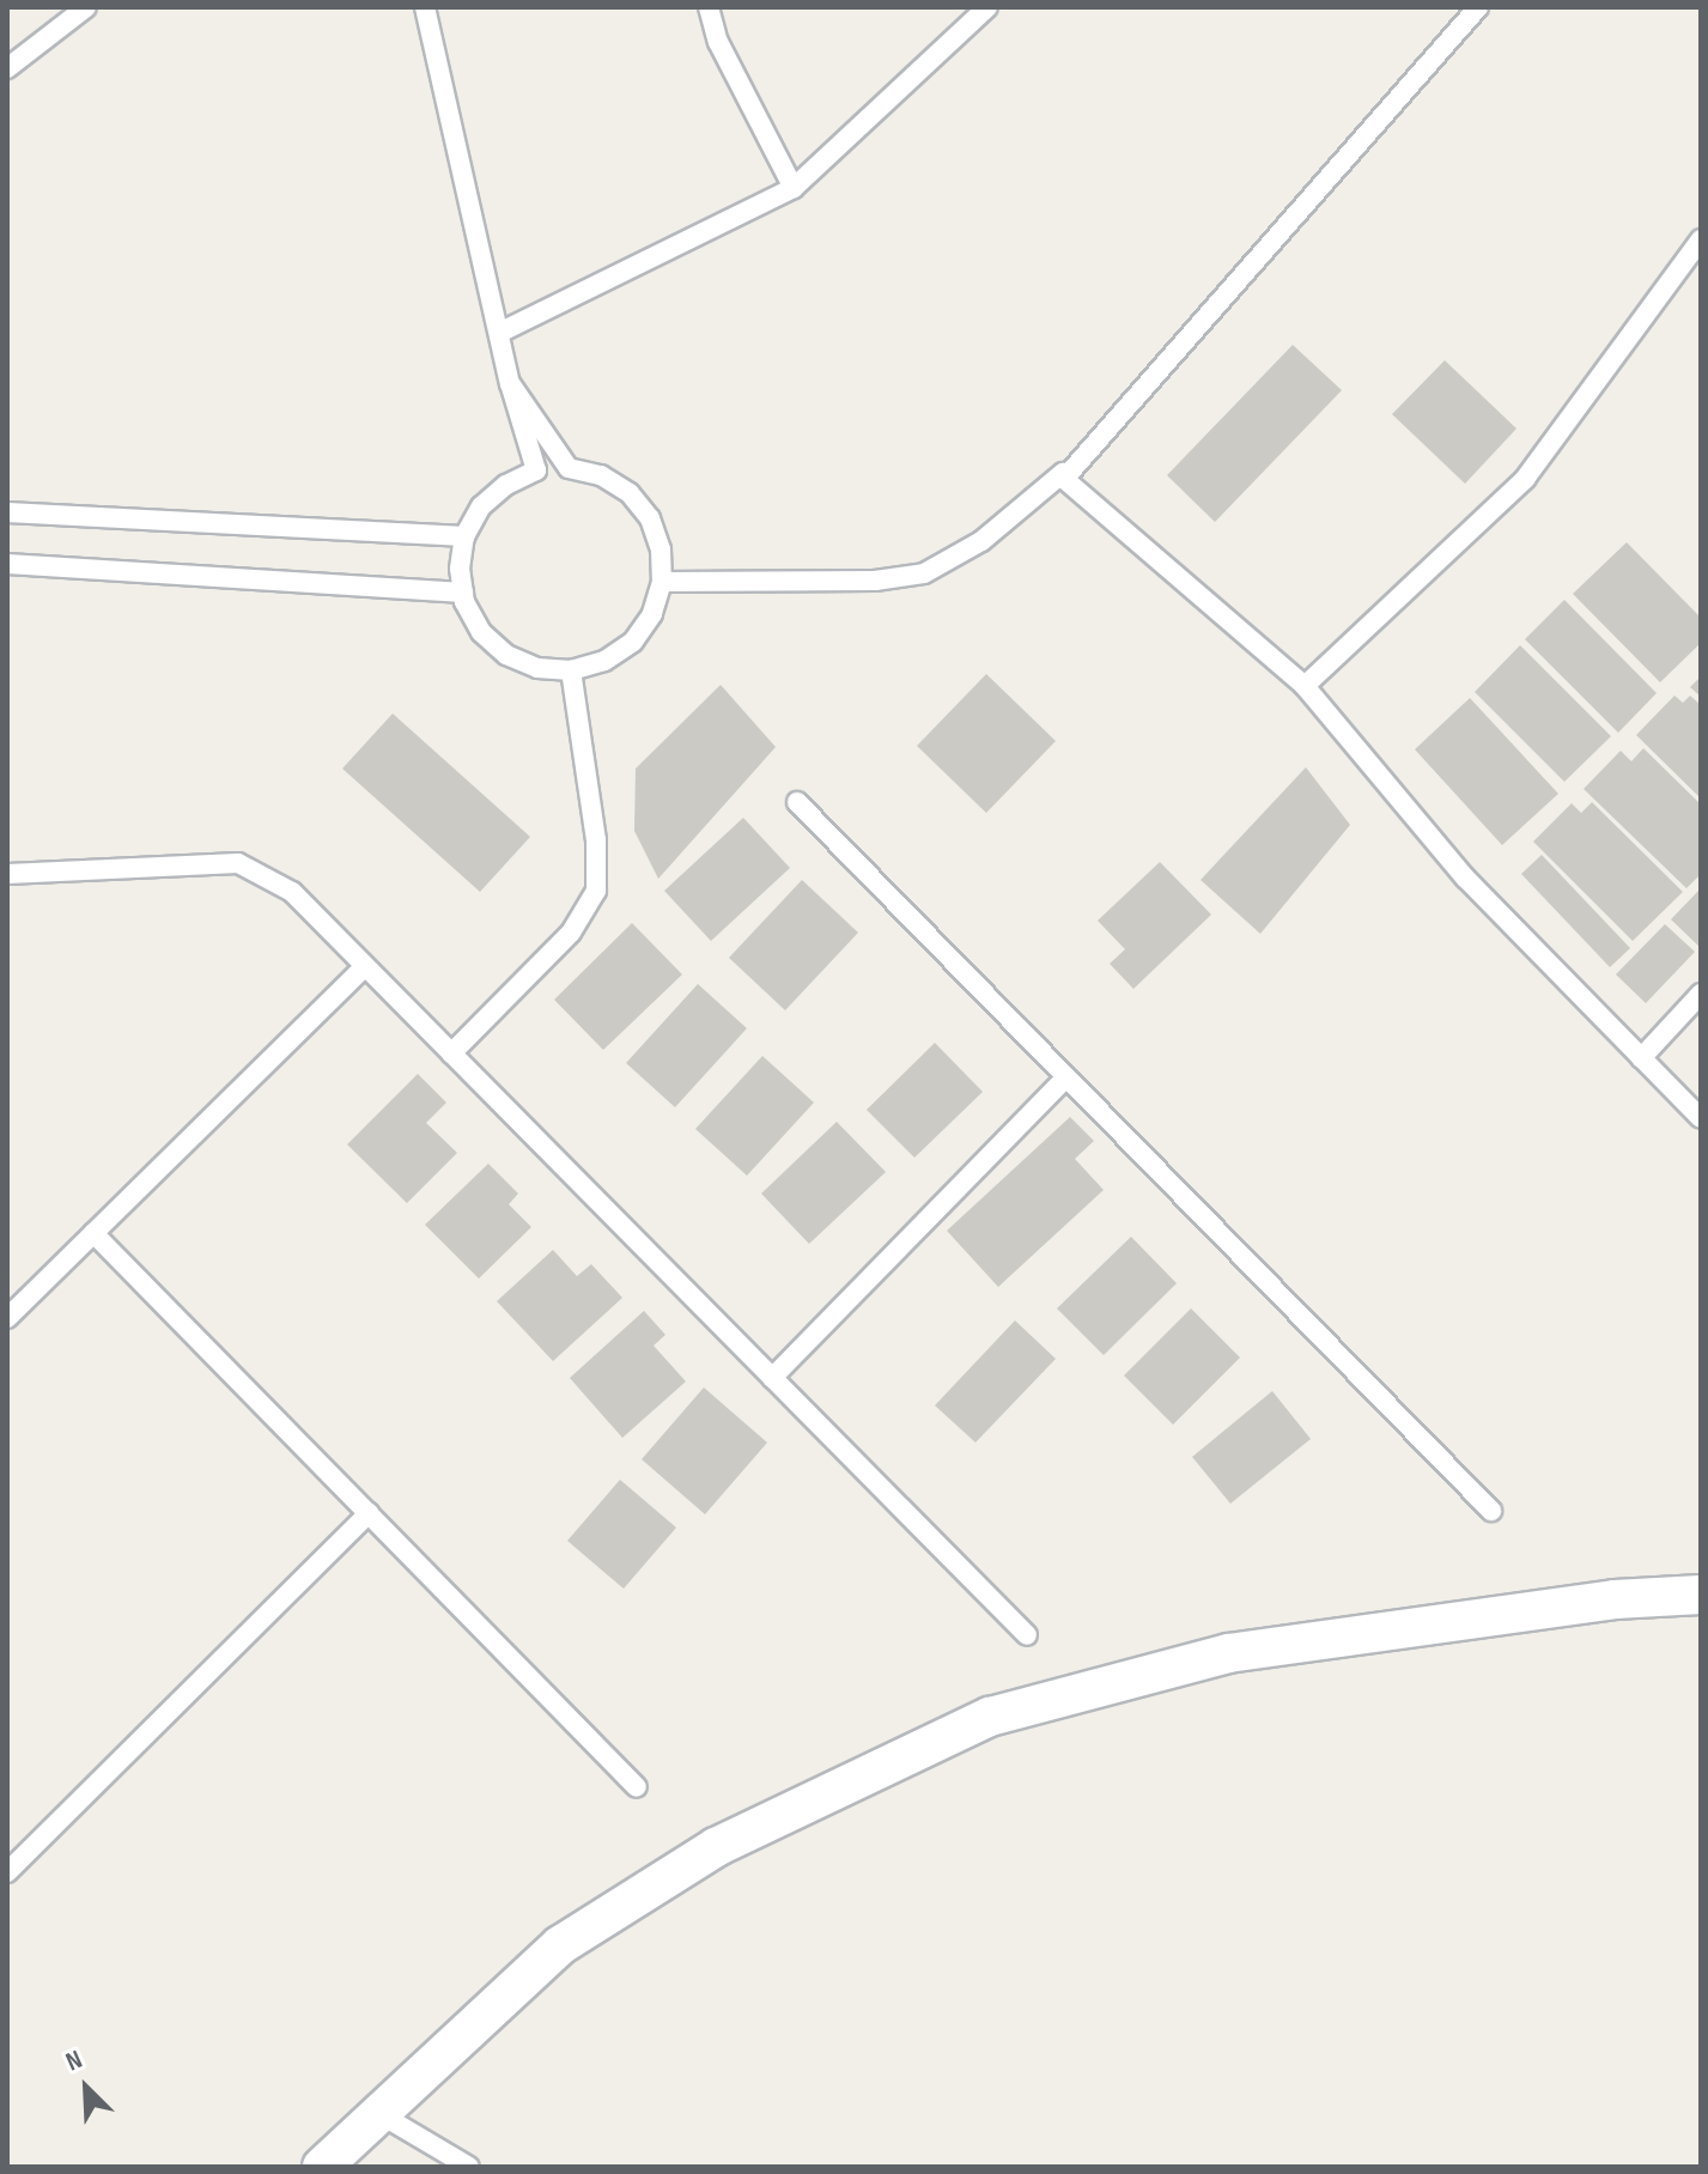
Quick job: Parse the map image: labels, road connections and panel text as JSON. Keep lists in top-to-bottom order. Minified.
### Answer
{"north":"top left"}
